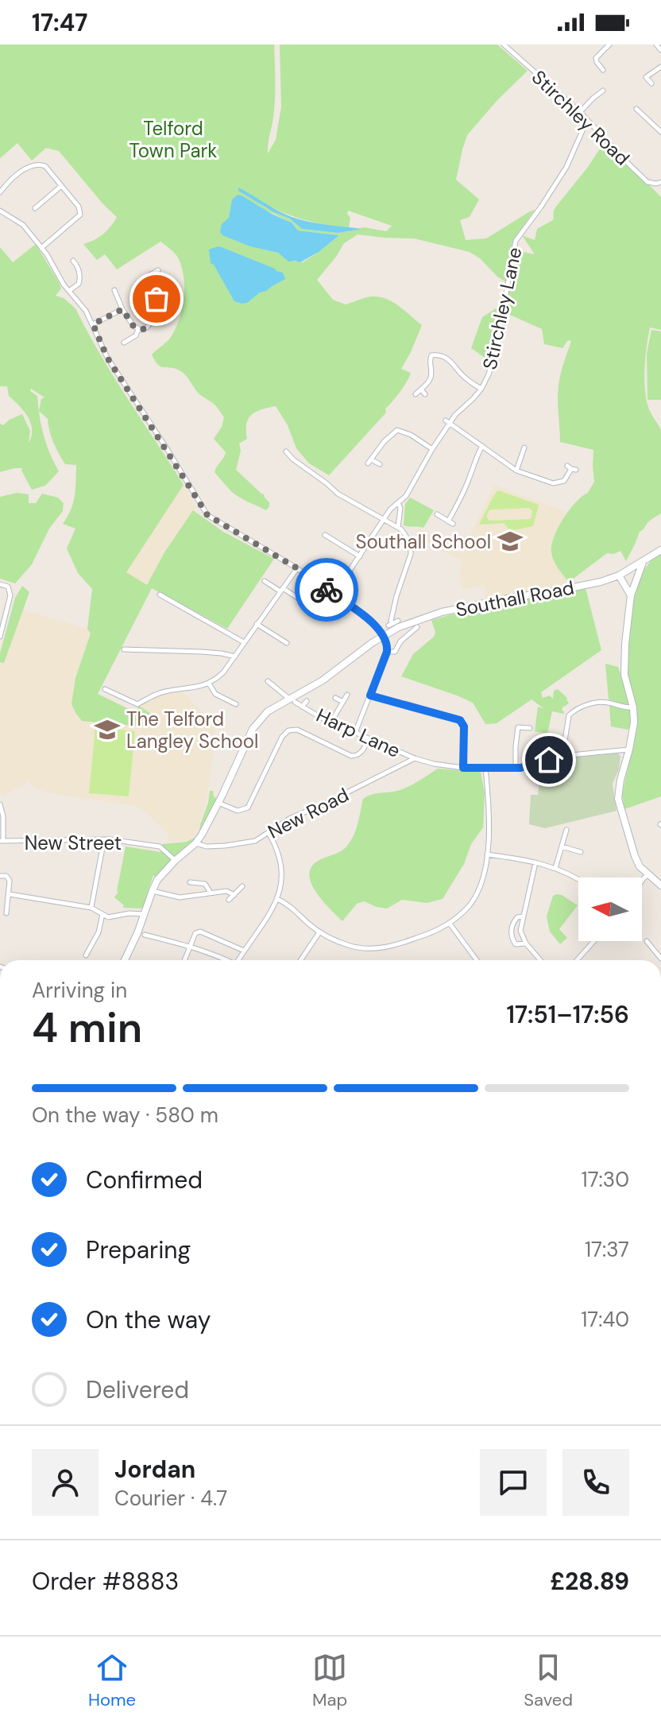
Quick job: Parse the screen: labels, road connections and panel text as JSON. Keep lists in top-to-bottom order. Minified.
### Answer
{"streets":{"main road":["Southall Road"],"street":["Stirchley Road","Stirchley Lane","Harp Lane","New Road","New Street"]},"crossings":[["Stirchley Road","Stirchley Lane"],["Southall Road","Harp Lane"],["Southall Road","New Road"],["Southall Road","New Street"],["Harp Lane","New Road"]],"parks":["Telford Town Park"],"places":{"school or university":["Southall School","The Telford Langley School"]},"north":"left","page":{"status":"17:47","heading":["4 min","Arriving in","17:51–17:56"],"panel":["Jordan","Courier · 4.7","Order #8883","£28.89"],"bar":"On the way · 580 m","list":[["Confirmed","17:30"],["Preparing","17:37"],["On the way","17:40"],"Delivered"],"tabs":["Home","Map","Saved"]}}
